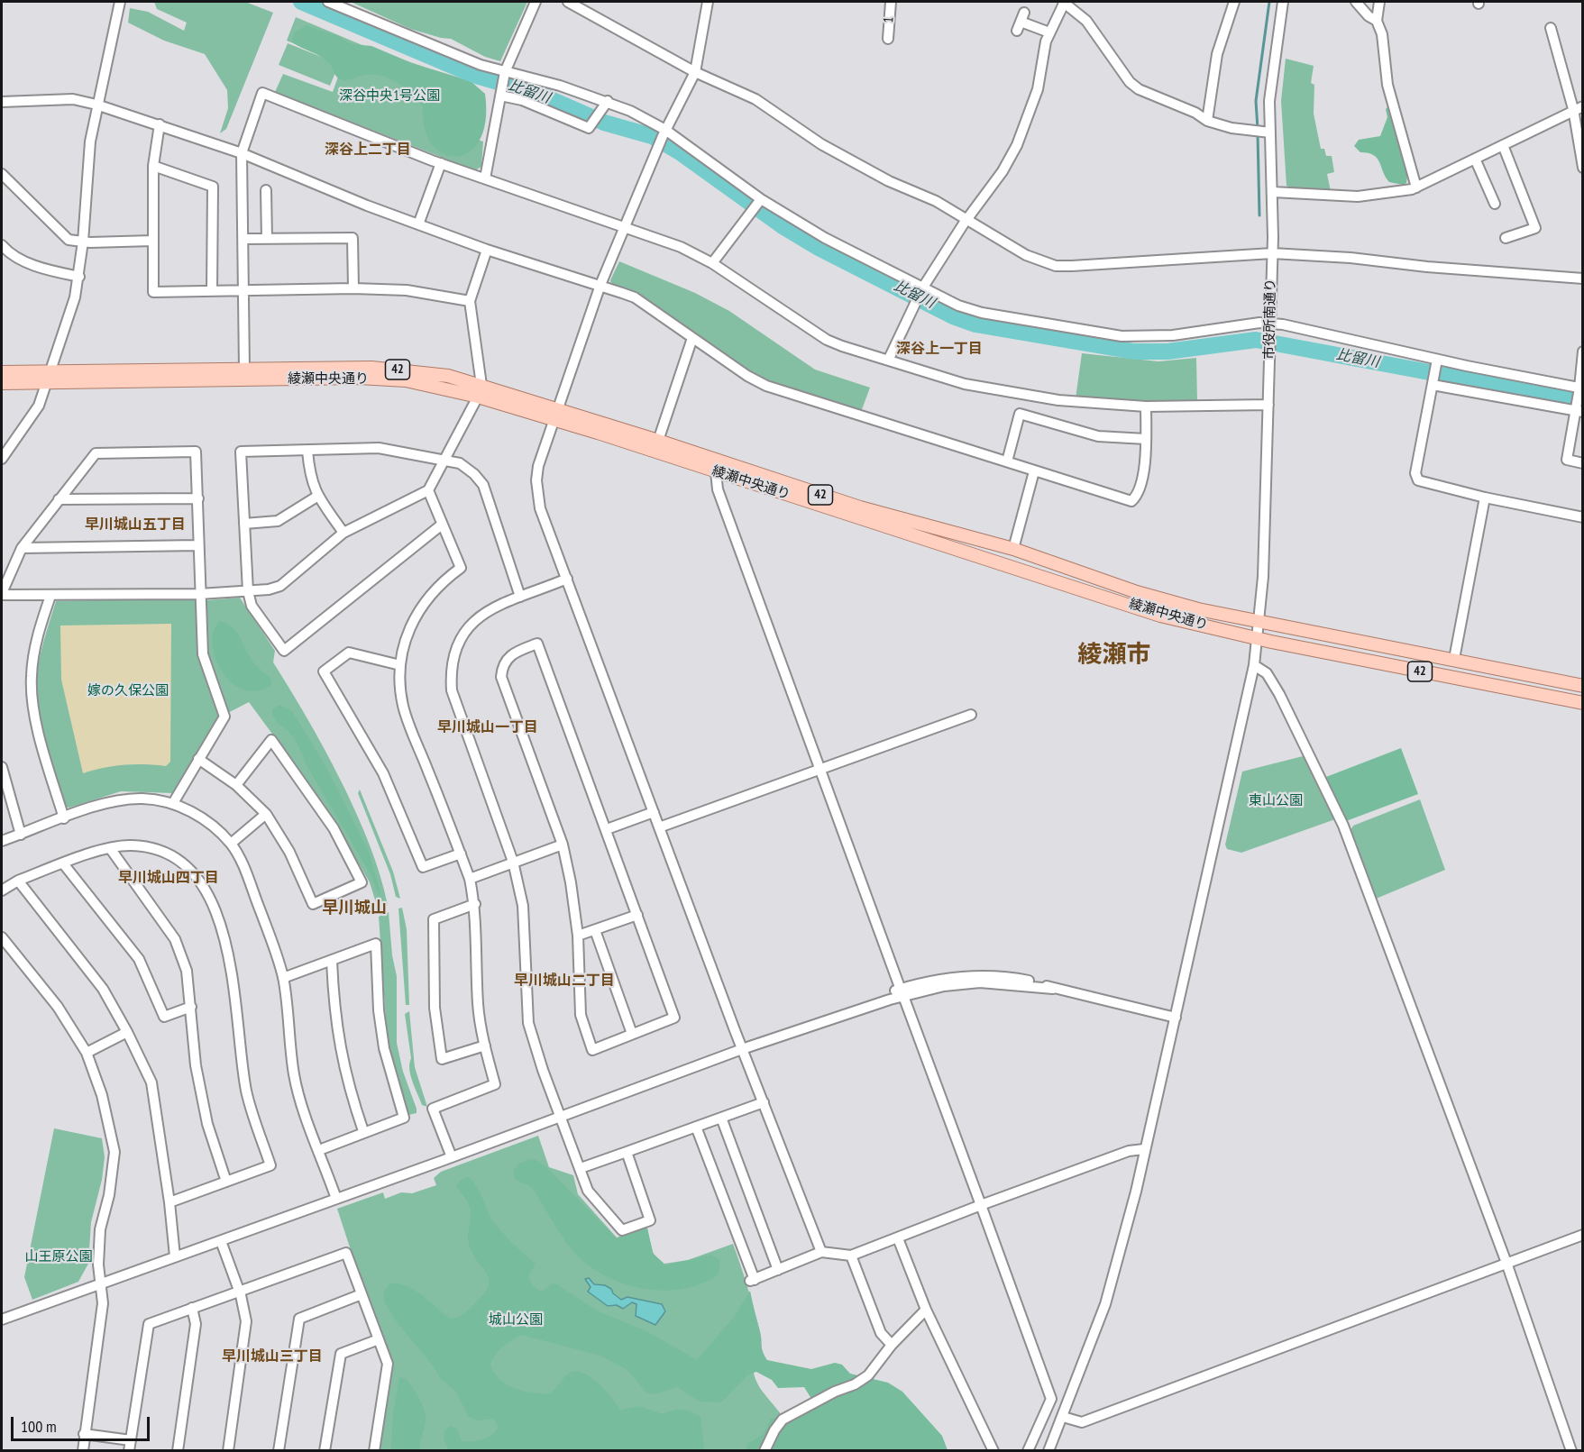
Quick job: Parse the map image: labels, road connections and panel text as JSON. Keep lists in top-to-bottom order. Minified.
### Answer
{"streets":{"main road":["42","綾瀬中央通り"],"street":["1","市役所南通り"]},"crossings":[["市役所南通り","綾瀬中央通り"]],"districts":["深谷上二丁目","深谷上一丁目","早川城山五丁目","綾瀬市","早川城山一丁目","早川城山四丁目","早川城山","早川城山二丁目","早川城山三丁目"],"water":["比留川"],"parks":["深谷中央1号公園","嫁の久保公園","東山公園","山王原公園","城山公園"],"scale_bar":"100 m"}
